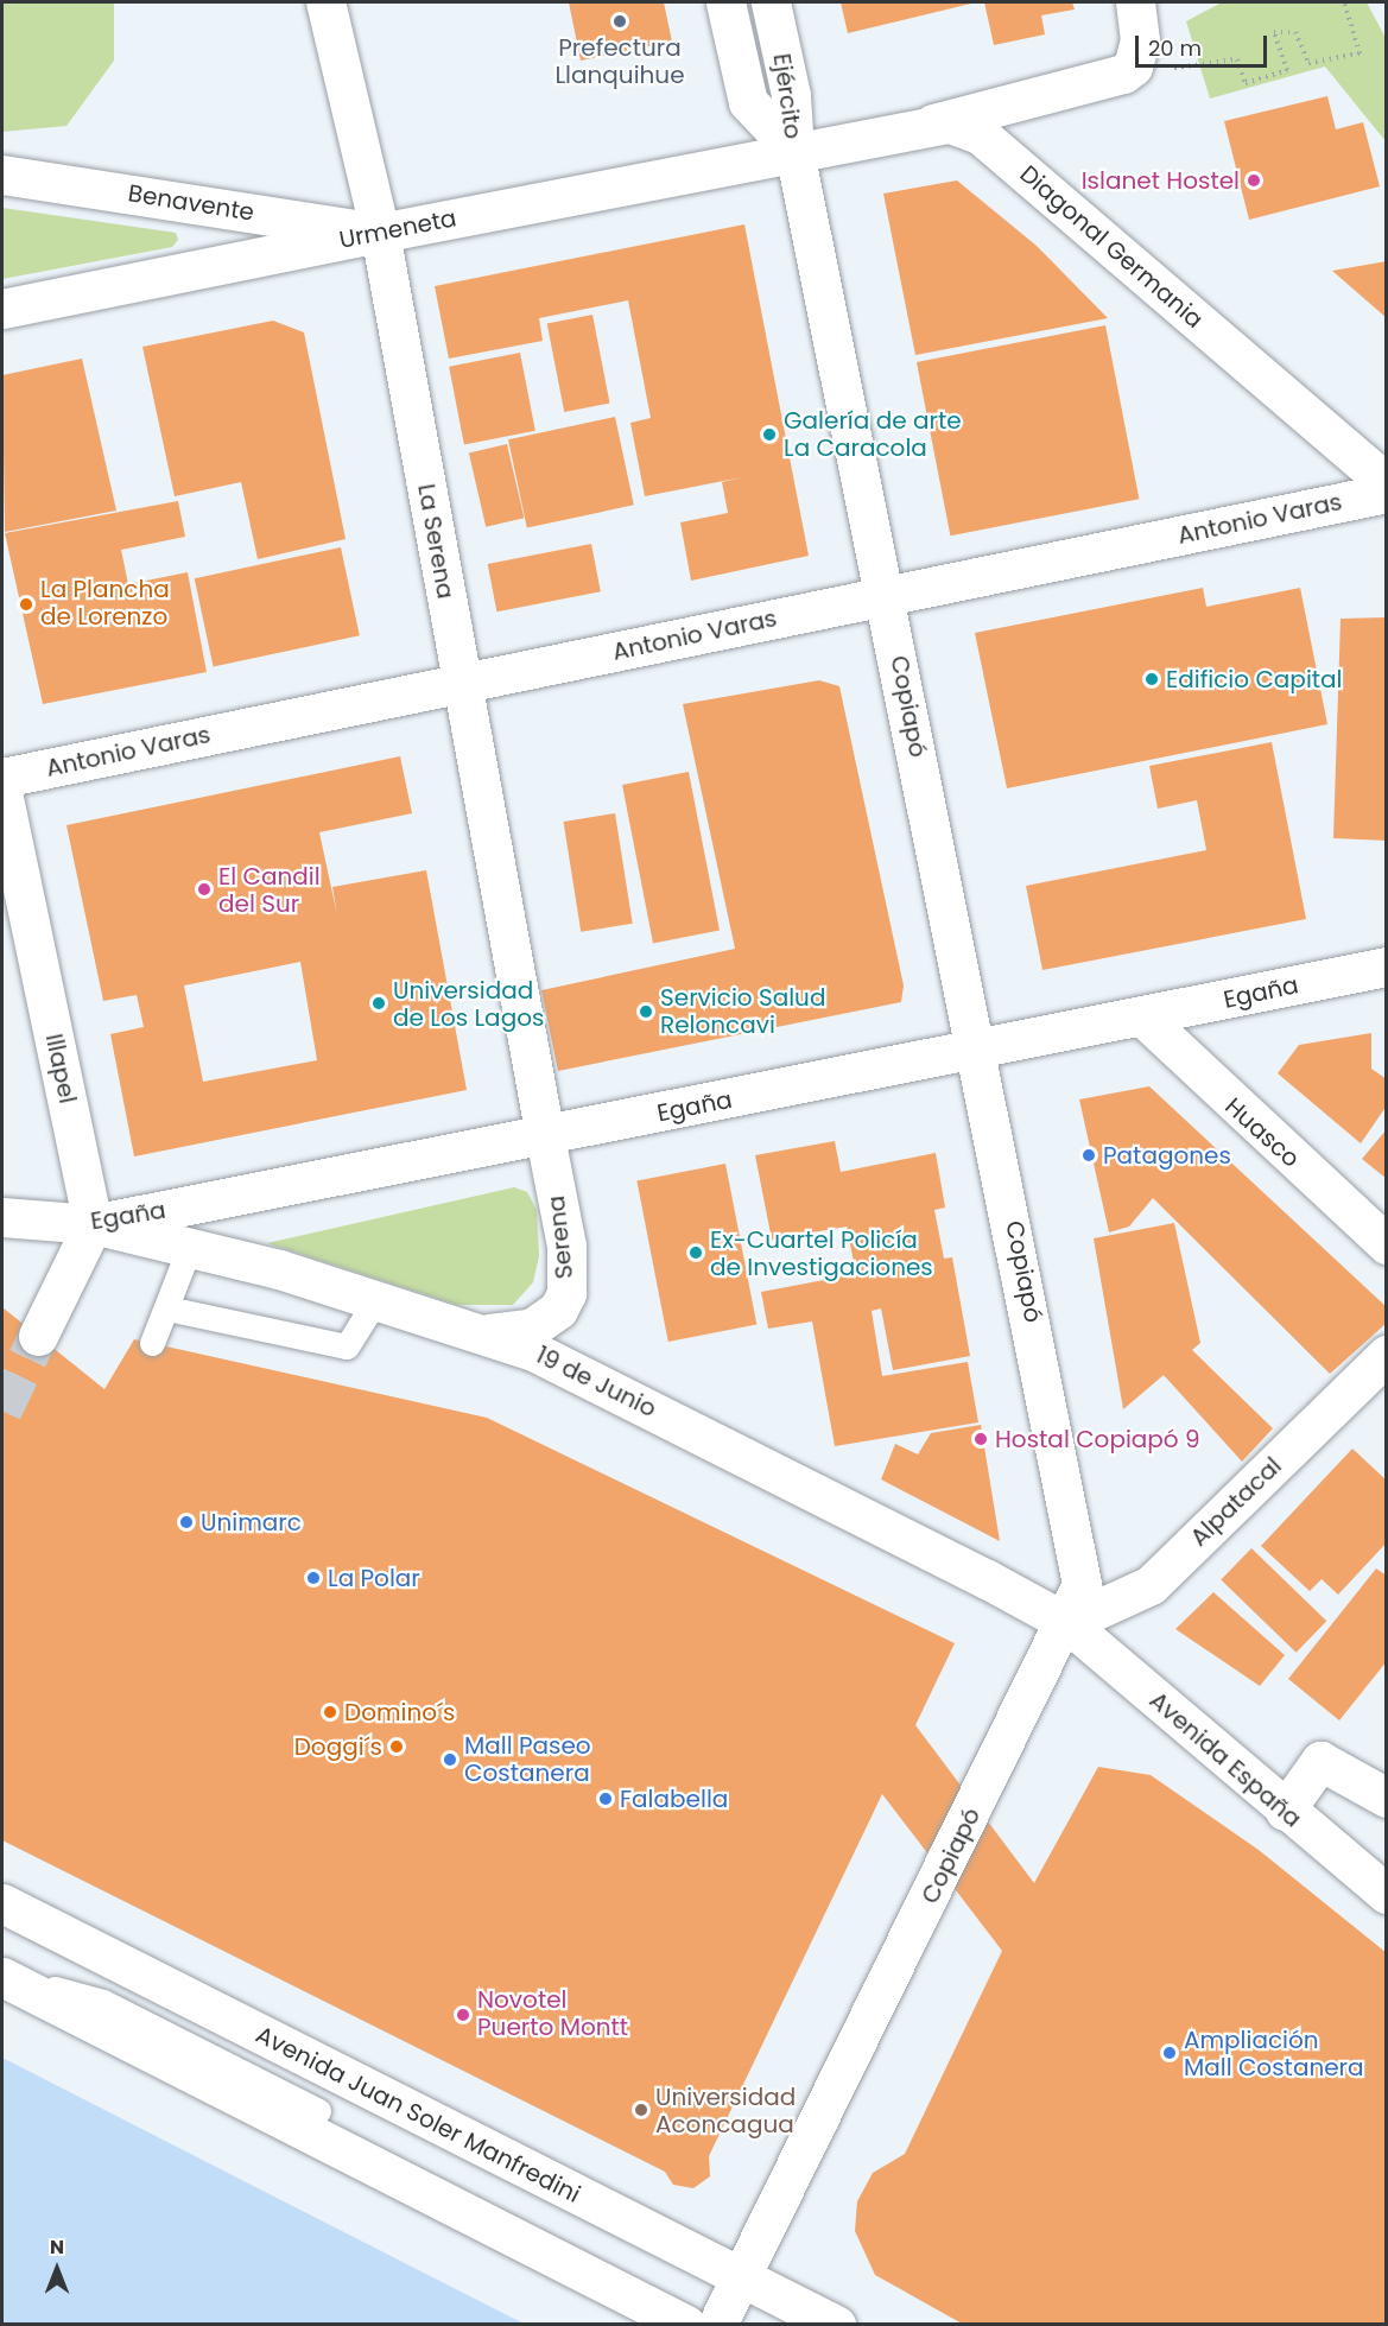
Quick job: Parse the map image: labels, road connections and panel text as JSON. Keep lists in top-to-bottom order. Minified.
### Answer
{"streets":{"main road":["Ejército","Benavente","Urmeneta","Diagonal Germania","Antonio Varas","La Serena","Copiapó","Egaña","Illapel","Huasco","Serena","19 de Junio","Alpatacal","Avenida España","Avenida Juan Soler Manfredini"]},"crossings":[["Ejército","Urmeneta"],["Ejército","Diagonal Germania"],["Ejército","Copiapó"],["Benavente","Urmeneta"],["Benavente","La Serena"],["Urmeneta","Diagonal Germania"],["Urmeneta","La Serena"],["Urmeneta","Copiapó"],["Diagonal Germania","Copiapó"],["Antonio Varas","La Serena"],["Antonio Varas","Copiapó"],["La Serena","Serena"],["Copiapó","Egaña"],["Copiapó","19 de Junio"],["Copiapó","Alpatacal"],["Copiapó","Avenida España"],["Copiapó","Avenida Juan Soler Manfredini"],["Egaña","Illapel"],["Egaña","Huasco"],["Egaña","Serena"],["Egaña","19 de Junio"],["Illapel","19 de Junio"],["Serena","19 de Junio"],["19 de Junio","Alpatacal"],["19 de Junio","Avenida España"],["Alpatacal","Avenida España"]],"places":["Prefectura Llanquihue","Islanet Hostel","Galería de arte La Caracola","La Plancha de Lorenzo","Edificio Capital","El Candil del Sur","Universidad de Los Lagos","Servicio Salud Reloncavi","Patagones","Ex-Cuartel Policía de Investigaciones","Hostal Copiapó 9","Unimarc","La Polar","Domino´s","Doggi´s","Mall Paseo Costanera","Falabella","Novotel Puerto Montt","Ampliación Mall Costanera","Universidad Aconcagua"],"scale_bar":"20 m","north":"top"}
